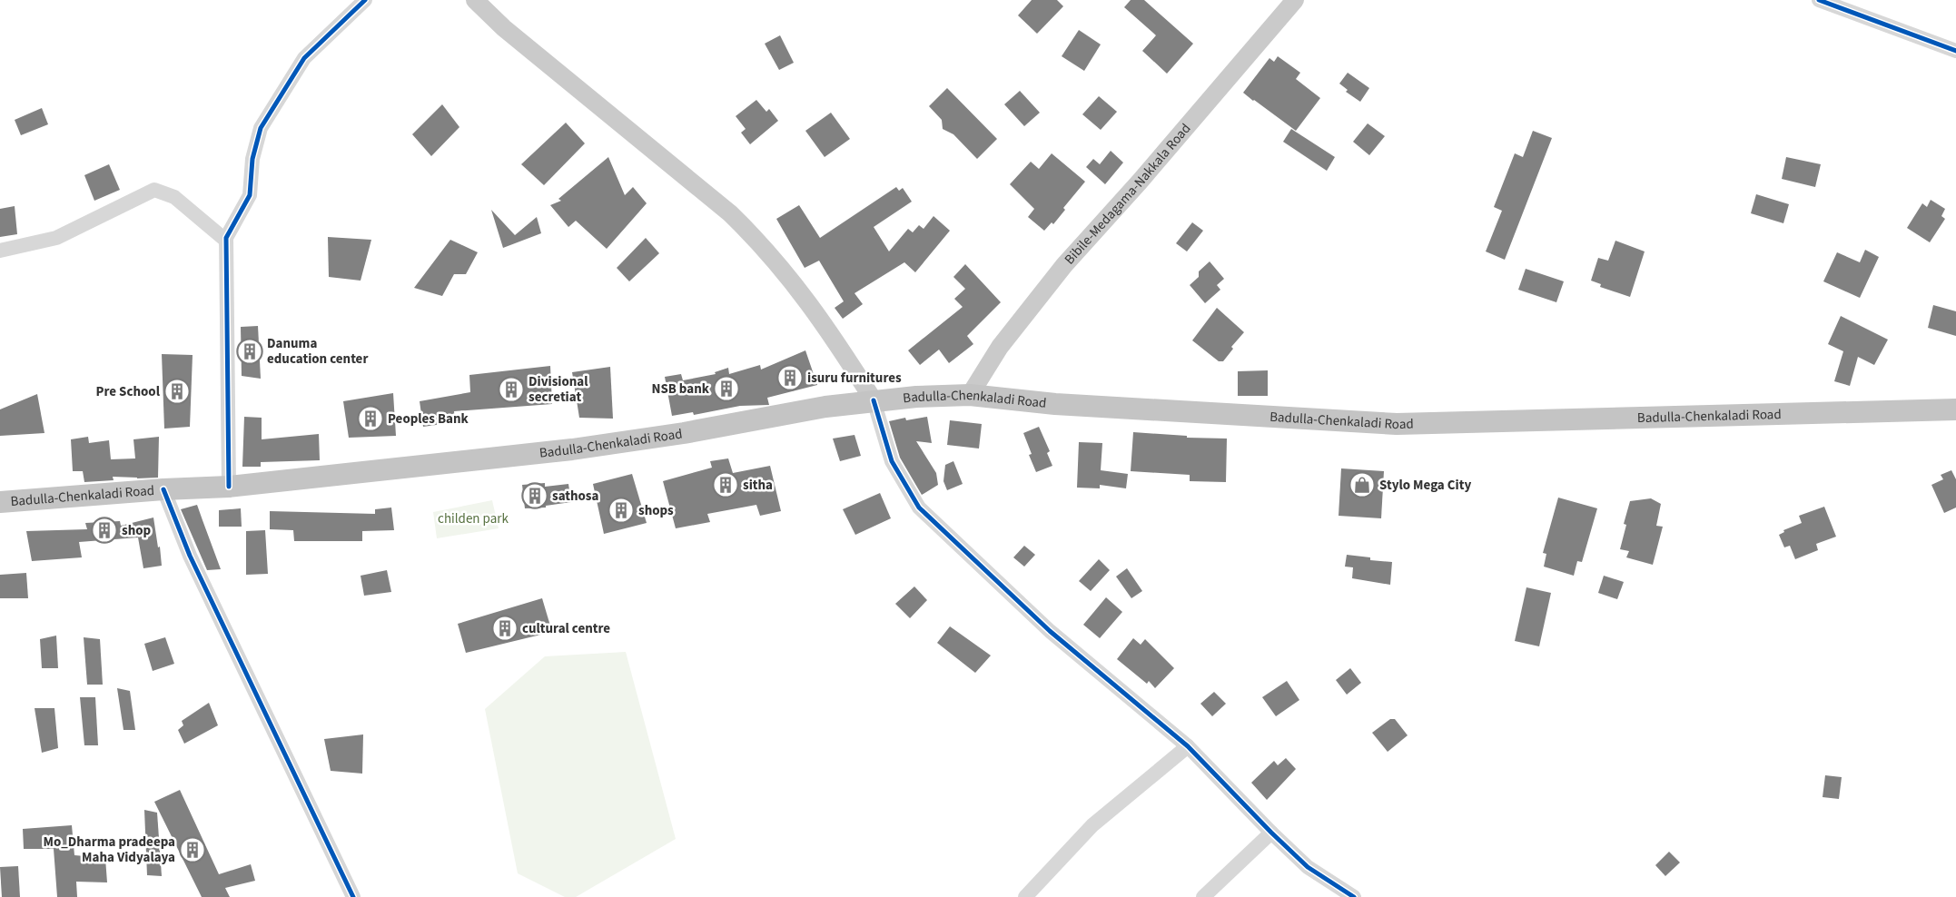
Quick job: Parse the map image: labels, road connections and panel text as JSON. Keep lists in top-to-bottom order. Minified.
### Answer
{"streets":{"highway":["Badulla-Chenkaladi Road"],"main road":["Bibile-Medagama-Nakkala Road"]},"crossings":[["Bibile-Medagama-Nakkala Road","Badulla-Chenkaladi Road"]],"parks":["childen park"],"places":{"building":["Danuma education center","isuru furnitures","NSB bank","Divisional secretiat","Pre School","Peoples Bank","sitha","sathosa","shops","shop","cultural centre","Mo_Dharma pradeepa Maha Vidyalaya"],"shop":["Stylo Mega City"]}}
